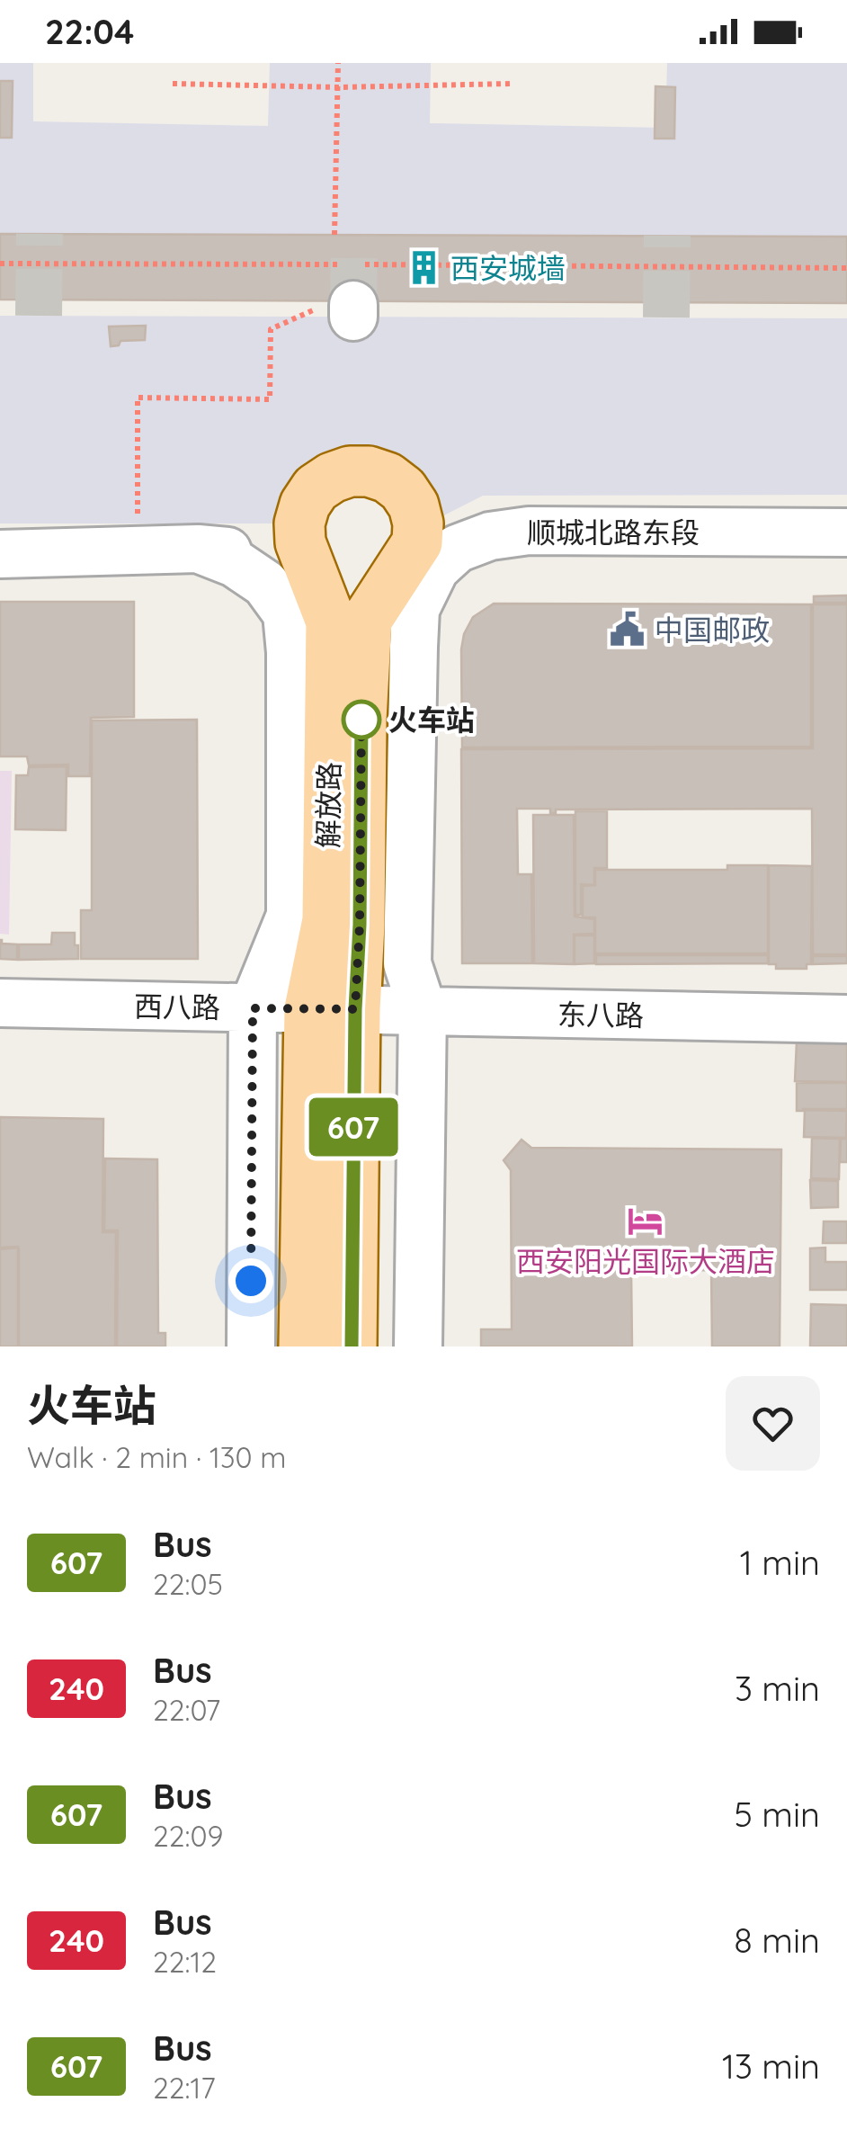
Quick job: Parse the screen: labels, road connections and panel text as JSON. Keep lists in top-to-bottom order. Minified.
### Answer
{"streets":{"main road":["解放路"],"street":["顺城北路东段","西八路","东八路"]},"crossings":[["解放路","西八路"],["解放路","东八路"],["西八路","东八路"]],"places":{"building":["西安城墙"],"public building":["中国邮政"],"other":["火车站"],"hotel":["西安阳光国际大酒店"]},"lines":["bus line 607"],"page":{"status":"22:04","on_map":"607","heading":["火车站","Walk · 2 min · 130 m"],"list":[{"mark":"607","name":"Bus","note":"22:05","value":"1 min"},{"mark":"240","name":"Bus","note":"22:07","value":"3 min"},{"mark":"607","name":"Bus","note":"22:09","value":"5 min"},{"mark":"240","name":"Bus","note":"22:12","value":"8 min"},{"mark":"607","name":"Bus","note":"22:17","value":"13 min"}]}}
